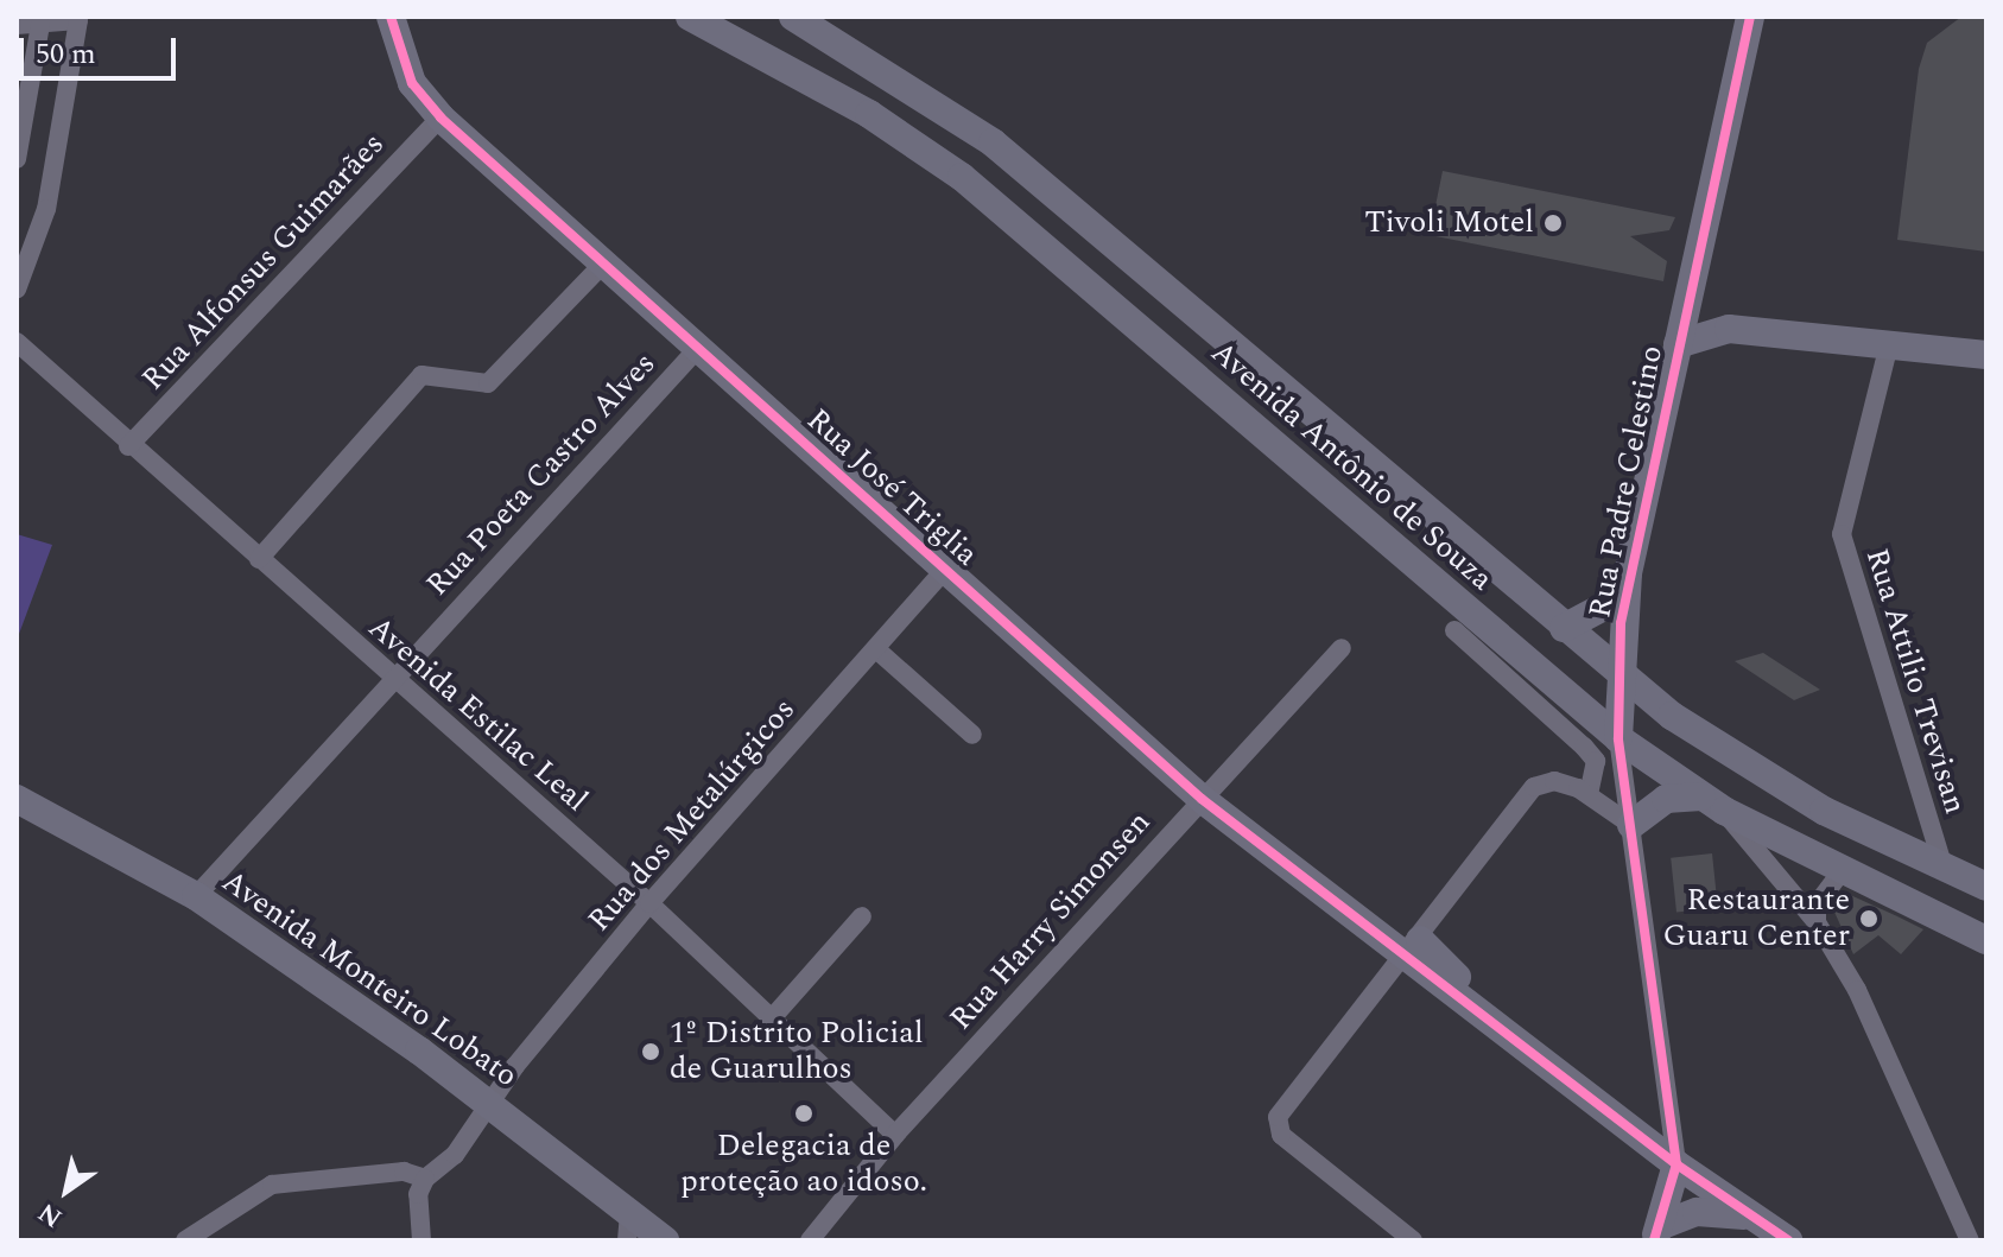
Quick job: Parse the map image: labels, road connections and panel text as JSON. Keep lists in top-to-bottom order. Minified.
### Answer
{"streets":{"main road":["Avenida Antônio de Souza","Rua Padre Celestino","Rua José Triglia","Avenida Monteiro Lobato"],"street":["Rua Alfonsus Guimarães","Rua Poeta Castro Alves","Rua Attilio Trevisan","Avenida Estilac Leal","Rua dos Metalúrgicos","Rua Harry Simonsen"]},"crossings":[["Rua Alfonsus Guimarães","Rua José Triglia"],["Rua Alfonsus Guimarães","Avenida Estilac Leal"],["Avenida Antônio de Souza","Rua Padre Celestino"],["Avenida Antônio de Souza","Rua Attilio Trevisan"],["Rua Poeta Castro Alves","Rua José Triglia"],["Rua Poeta Castro Alves","Avenida Estilac Leal"],["Rua Poeta Castro Alves","Avenida Monteiro Lobato"],["Rua Padre Celestino","Rua José Triglia"],["Rua José Triglia","Rua dos Metalúrgicos"],["Rua José Triglia","Rua Harry Simonsen"],["Avenida Estilac Leal","Rua dos Metalúrgicos"],["Avenida Estilac Leal","Rua Harry Simonsen"],["Rua dos Metalúrgicos","Avenida Monteiro Lobato"]],"places":["Tivoli Motel","Restaurante Guaru Center","1º Distrito Policial de Guarulhos","Delegacia de proteção ao idoso."],"scale_bar":"50 m","north":"bottom left"}
